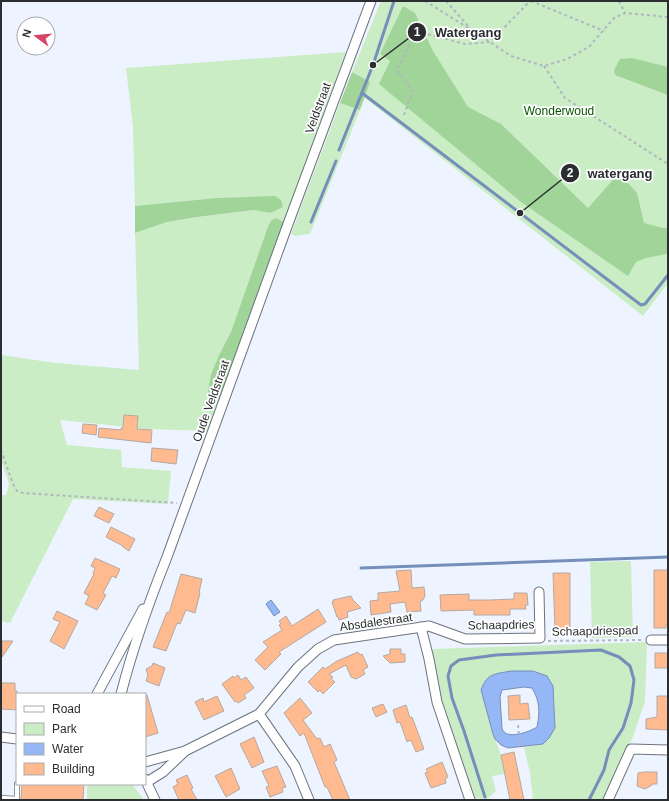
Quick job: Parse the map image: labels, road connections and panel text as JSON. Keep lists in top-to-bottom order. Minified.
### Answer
{"streets":{"street":["Veldstraat","Oude Veldstraat","Absdalestraat","Schaapdries"],"path":["Schaapdriespad"]},"crossings":[["Veldstraat","Oude Veldstraat"],["Absdalestraat","Schaapdries"],["Schaapdries","Schaapdriespad"]],"parks":["Wonderwoud"],"places":["Watergang","watergang"],"legend":["Road","Park","Water","Building"],"north":"left"}
